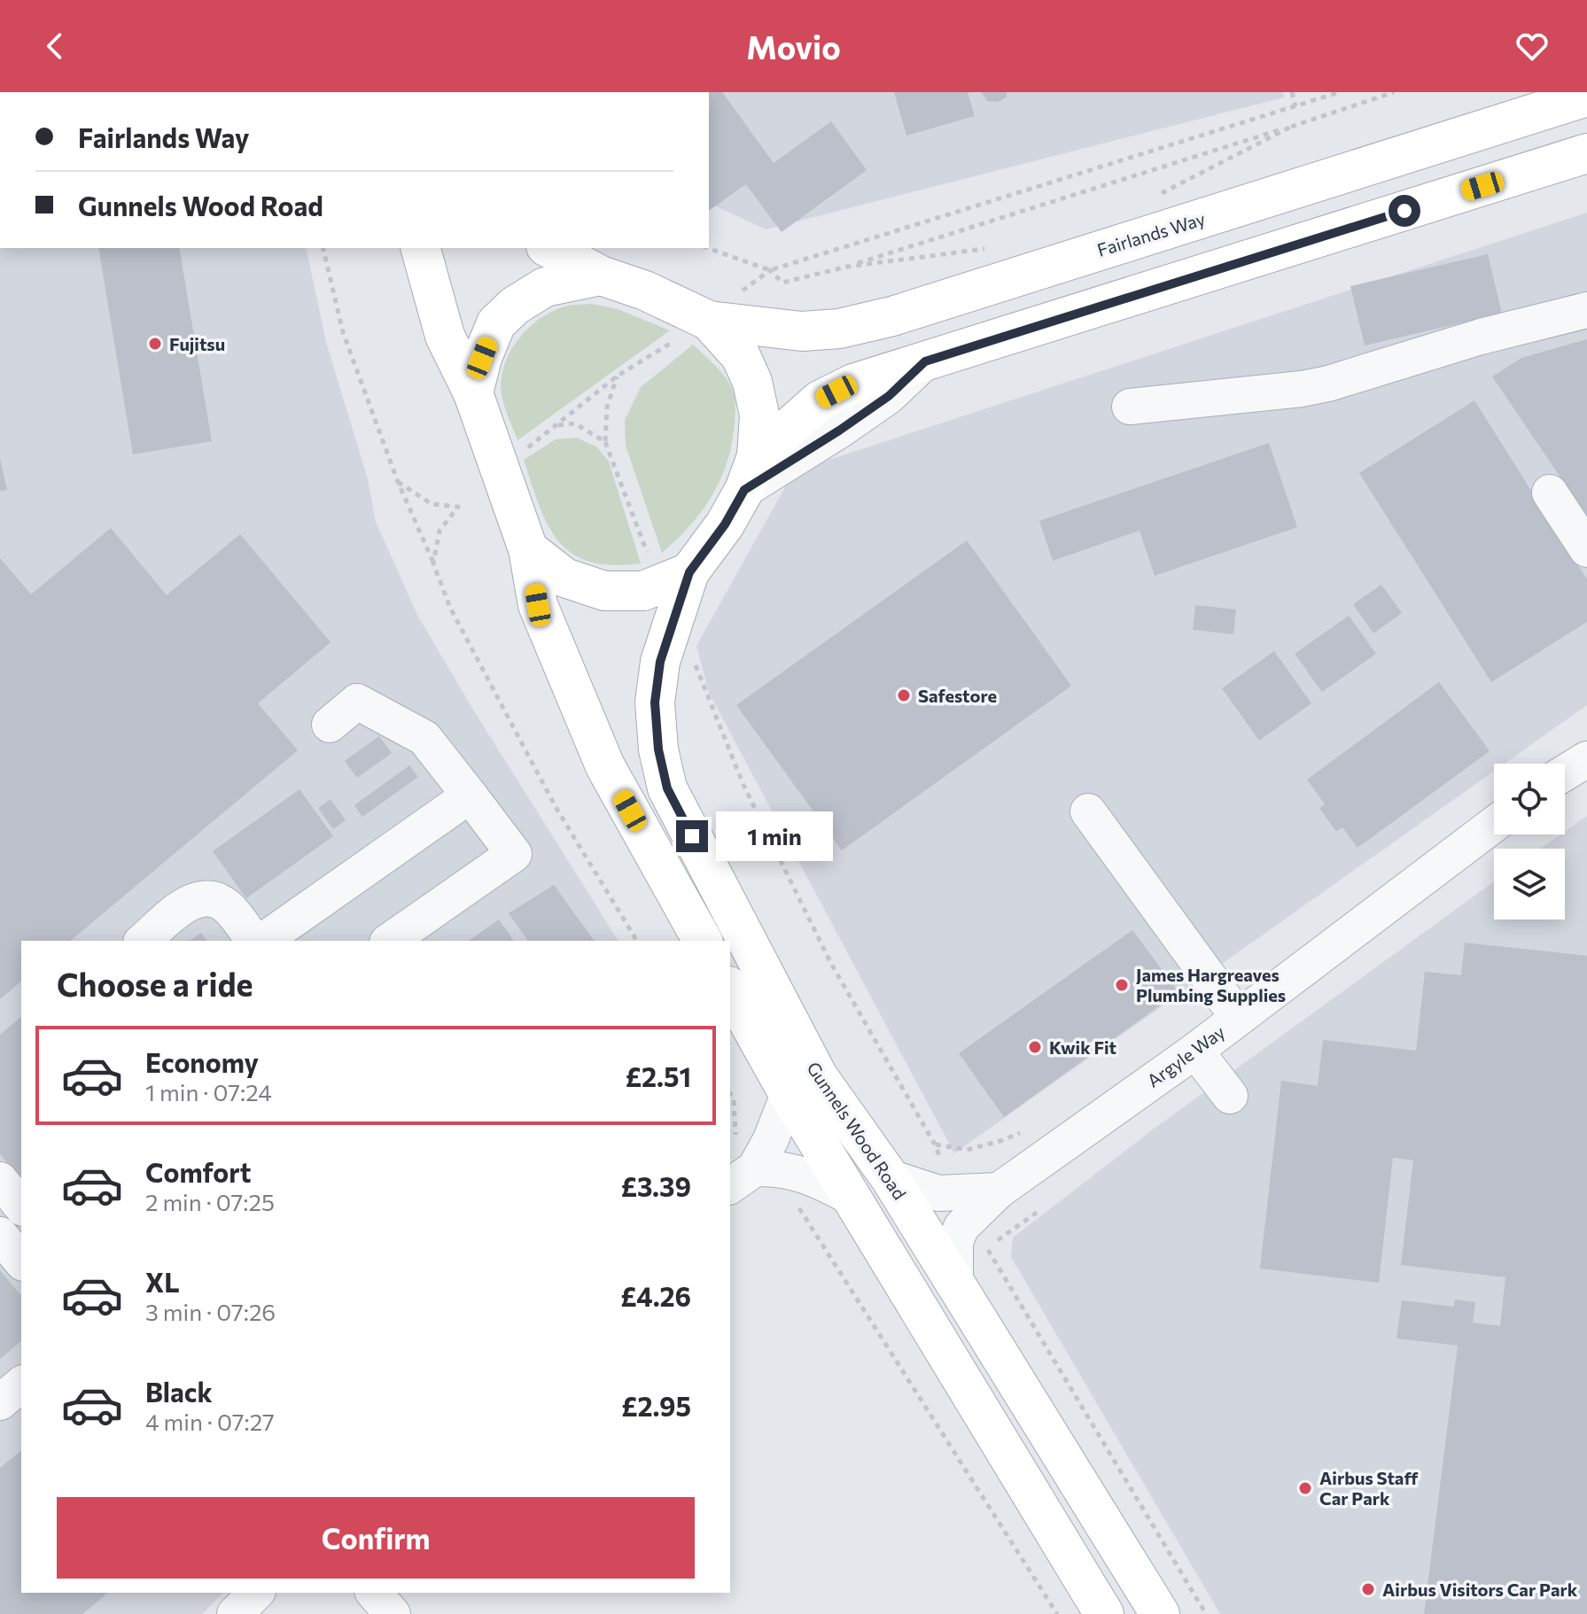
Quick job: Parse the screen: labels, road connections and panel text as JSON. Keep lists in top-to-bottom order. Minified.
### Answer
{"streets":{"main road":["Fairlands Way","Gunnels Wood Road"],"street":["Argyle Way"]},"crossings":[["Fairlands Way","Gunnels Wood Road"],["Argyle Way","Gunnels Wood Road"]],"places":["Fujitsu","Safestore","James Hargreaves Plumbing Supplies","Kwik Fit","Airbus Staff Car Park","Airbus Visitors Car Park"],"page":{"header":"Movio","banner":["Fairlands Way","Gunnels Wood Road"],"bubble":"1 min","heading":"Choose a ride","list":[{"name":"Economy","note":"1 min · 07:24","value":"£2.51"},{"name":"Comfort","note":"2 min · 07:25","value":"£3.39"},{"name":"XL","note":"3 min · 07:26","value":"£4.26"},{"name":"Black","note":"4 min · 07:27","value":"£2.95"}],"buttons":"Confirm"}}
